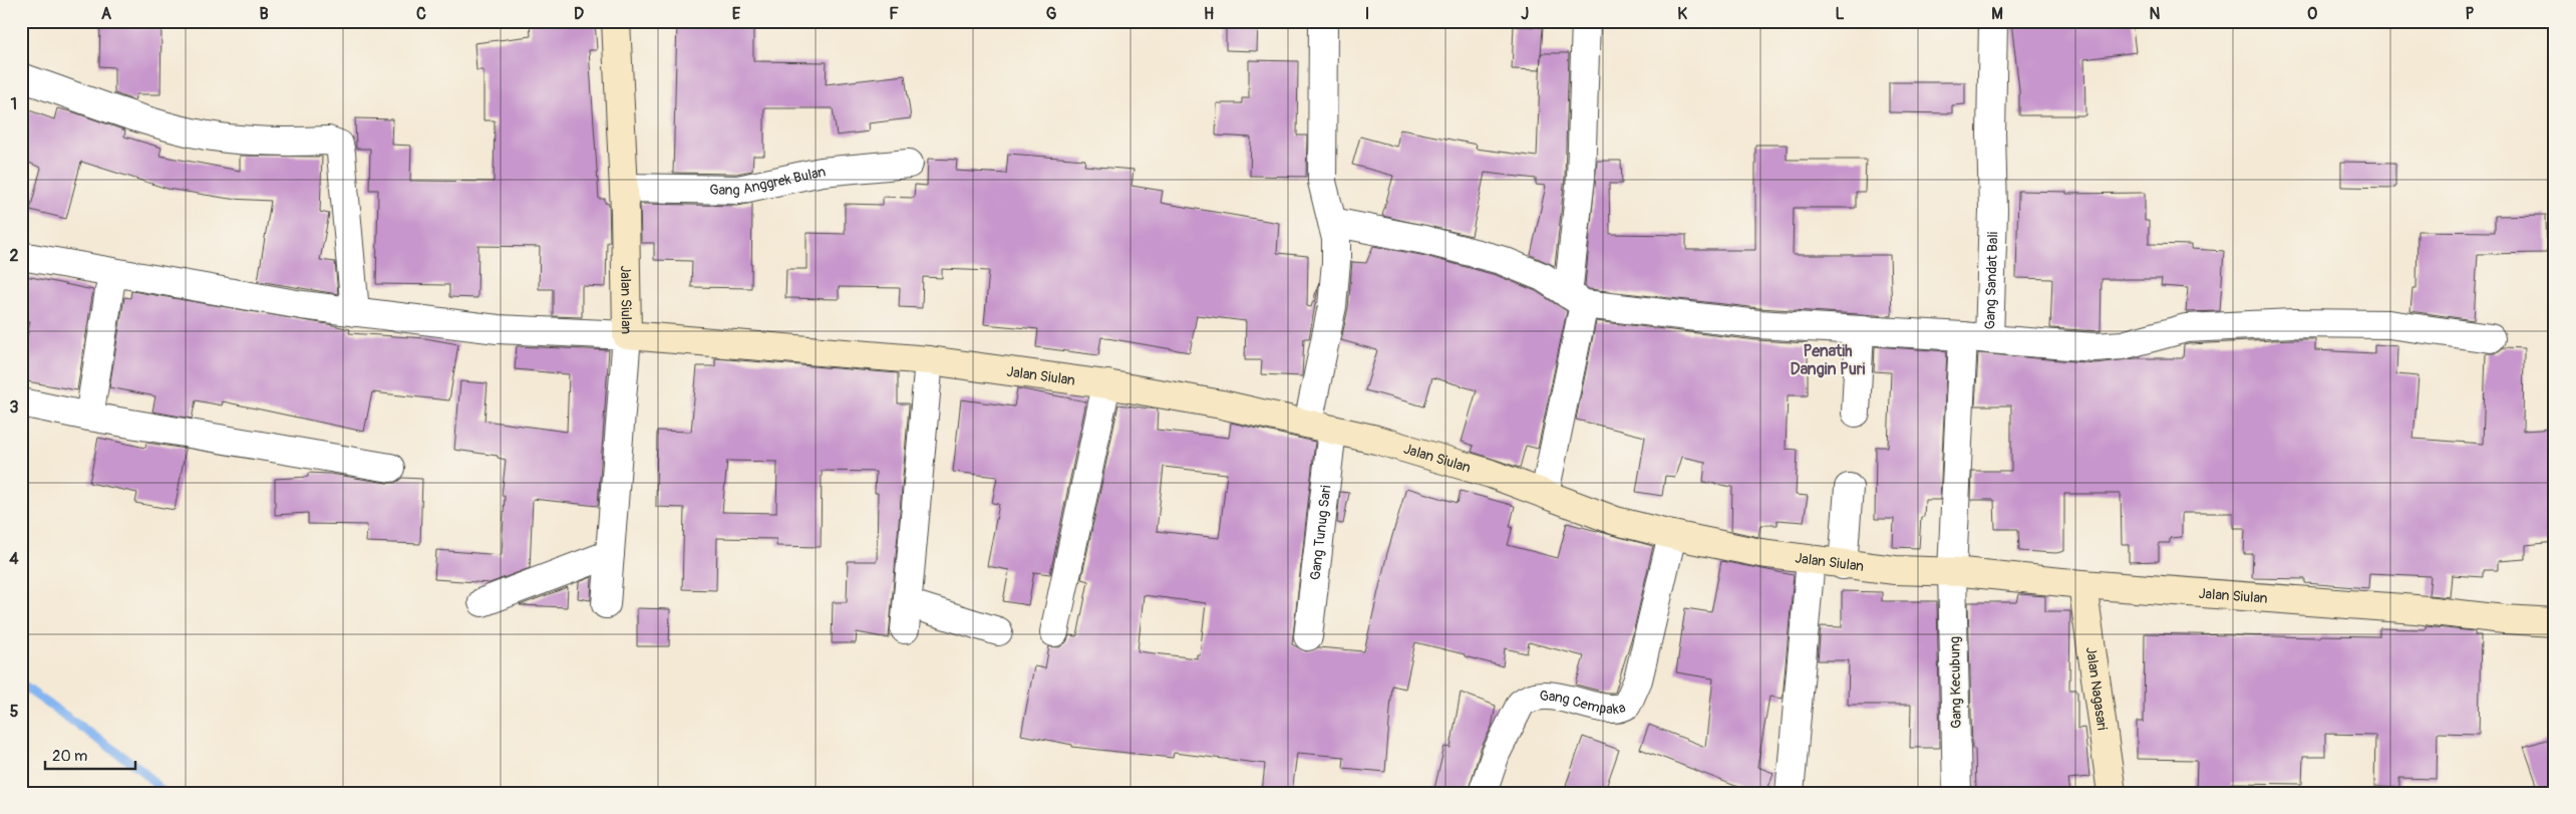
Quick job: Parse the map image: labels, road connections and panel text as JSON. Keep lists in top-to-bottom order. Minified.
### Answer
{"streets":{"street":["Gang Anggrek Bulan","Gang Sandat Bali","Jalan Siulan","Gang Tunug Sari","Gang Kecubung","Jalan Nagasari","Gang Cempaka"]},"crossings":[["Gang Anggrek Bulan","Jalan Siulan"],["Gang Sandat Bali","Jalan Siulan"],["Gang Sandat Bali","Gang Kecubung"],["Jalan Siulan","Gang Tunug Sari"],["Jalan Siulan","Gang Kecubung"],["Jalan Siulan","Jalan Nagasari"],["Jalan Siulan","Gang Cempaka"]],"districts":["Penatih Dangin Puri"],"scale_bar":"20 m","grid":{"columns":["A","B","C","D","E","F","G","H","I","J","K","L","M","N","O","P"],"rows":["1","2","3","4","5"]}}
